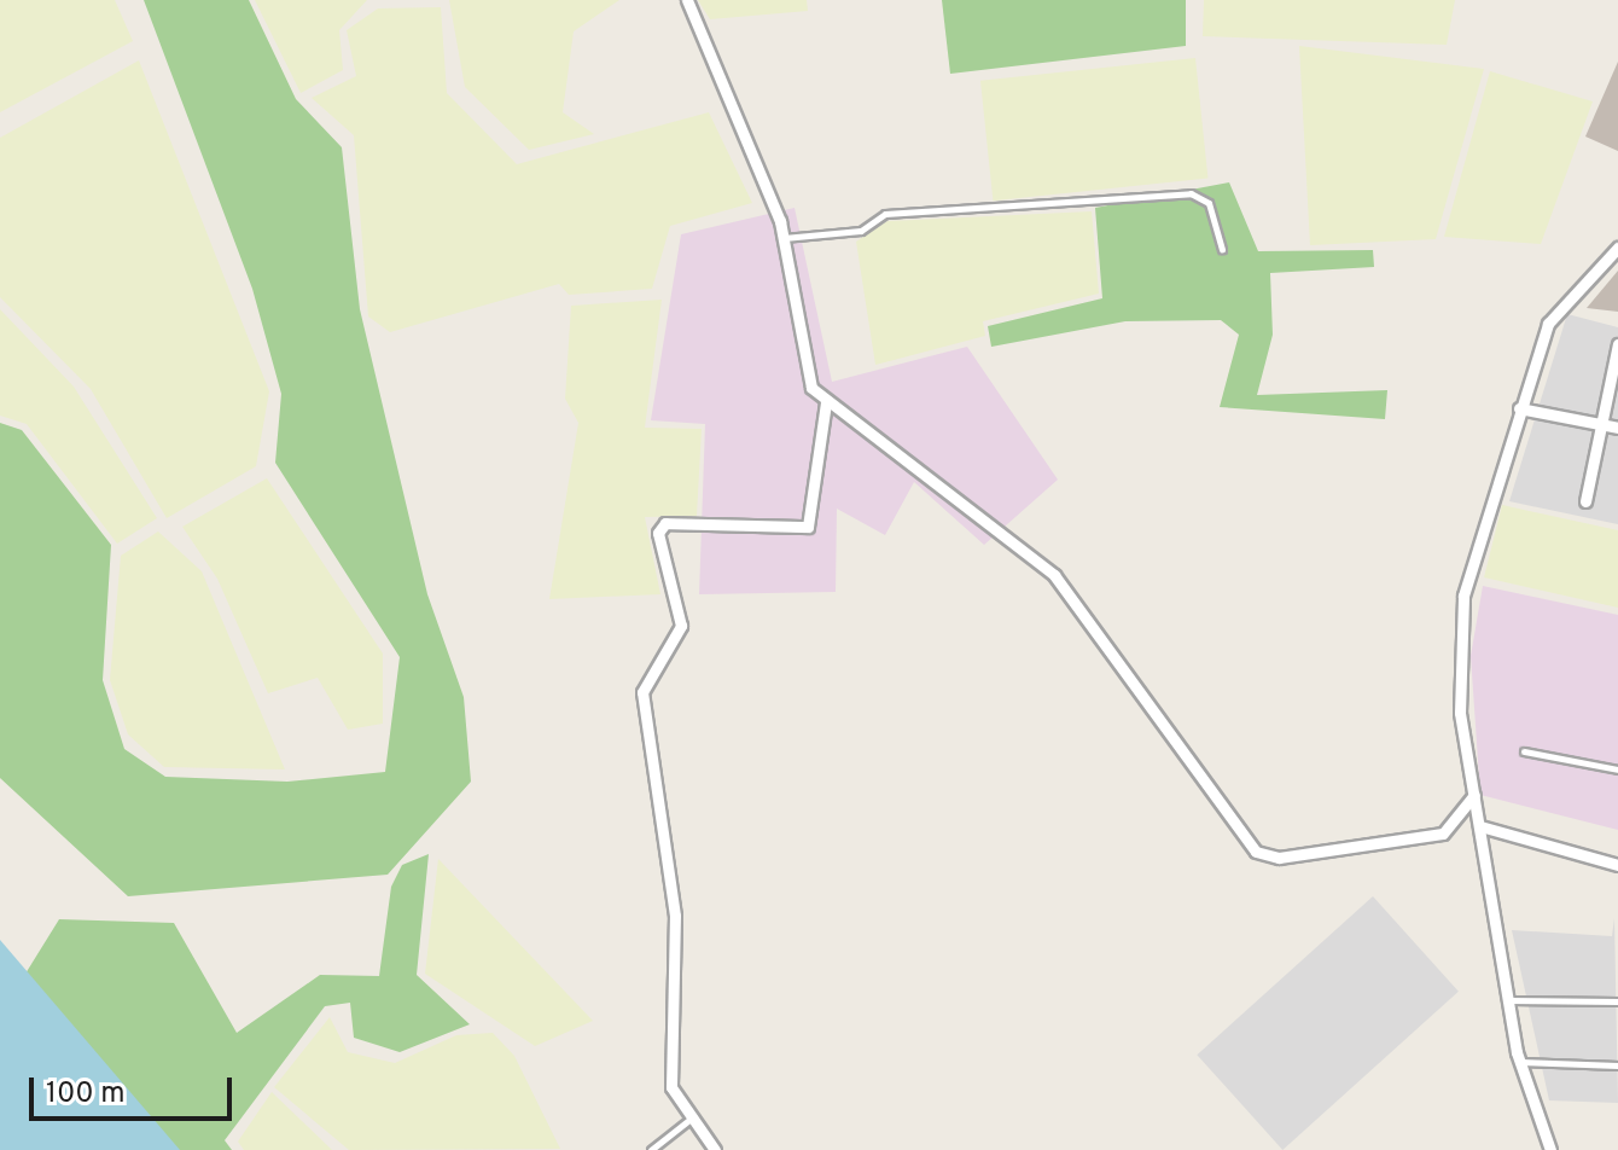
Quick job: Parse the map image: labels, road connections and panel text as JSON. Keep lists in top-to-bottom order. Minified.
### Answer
{"scale_bar":"100 m"}
